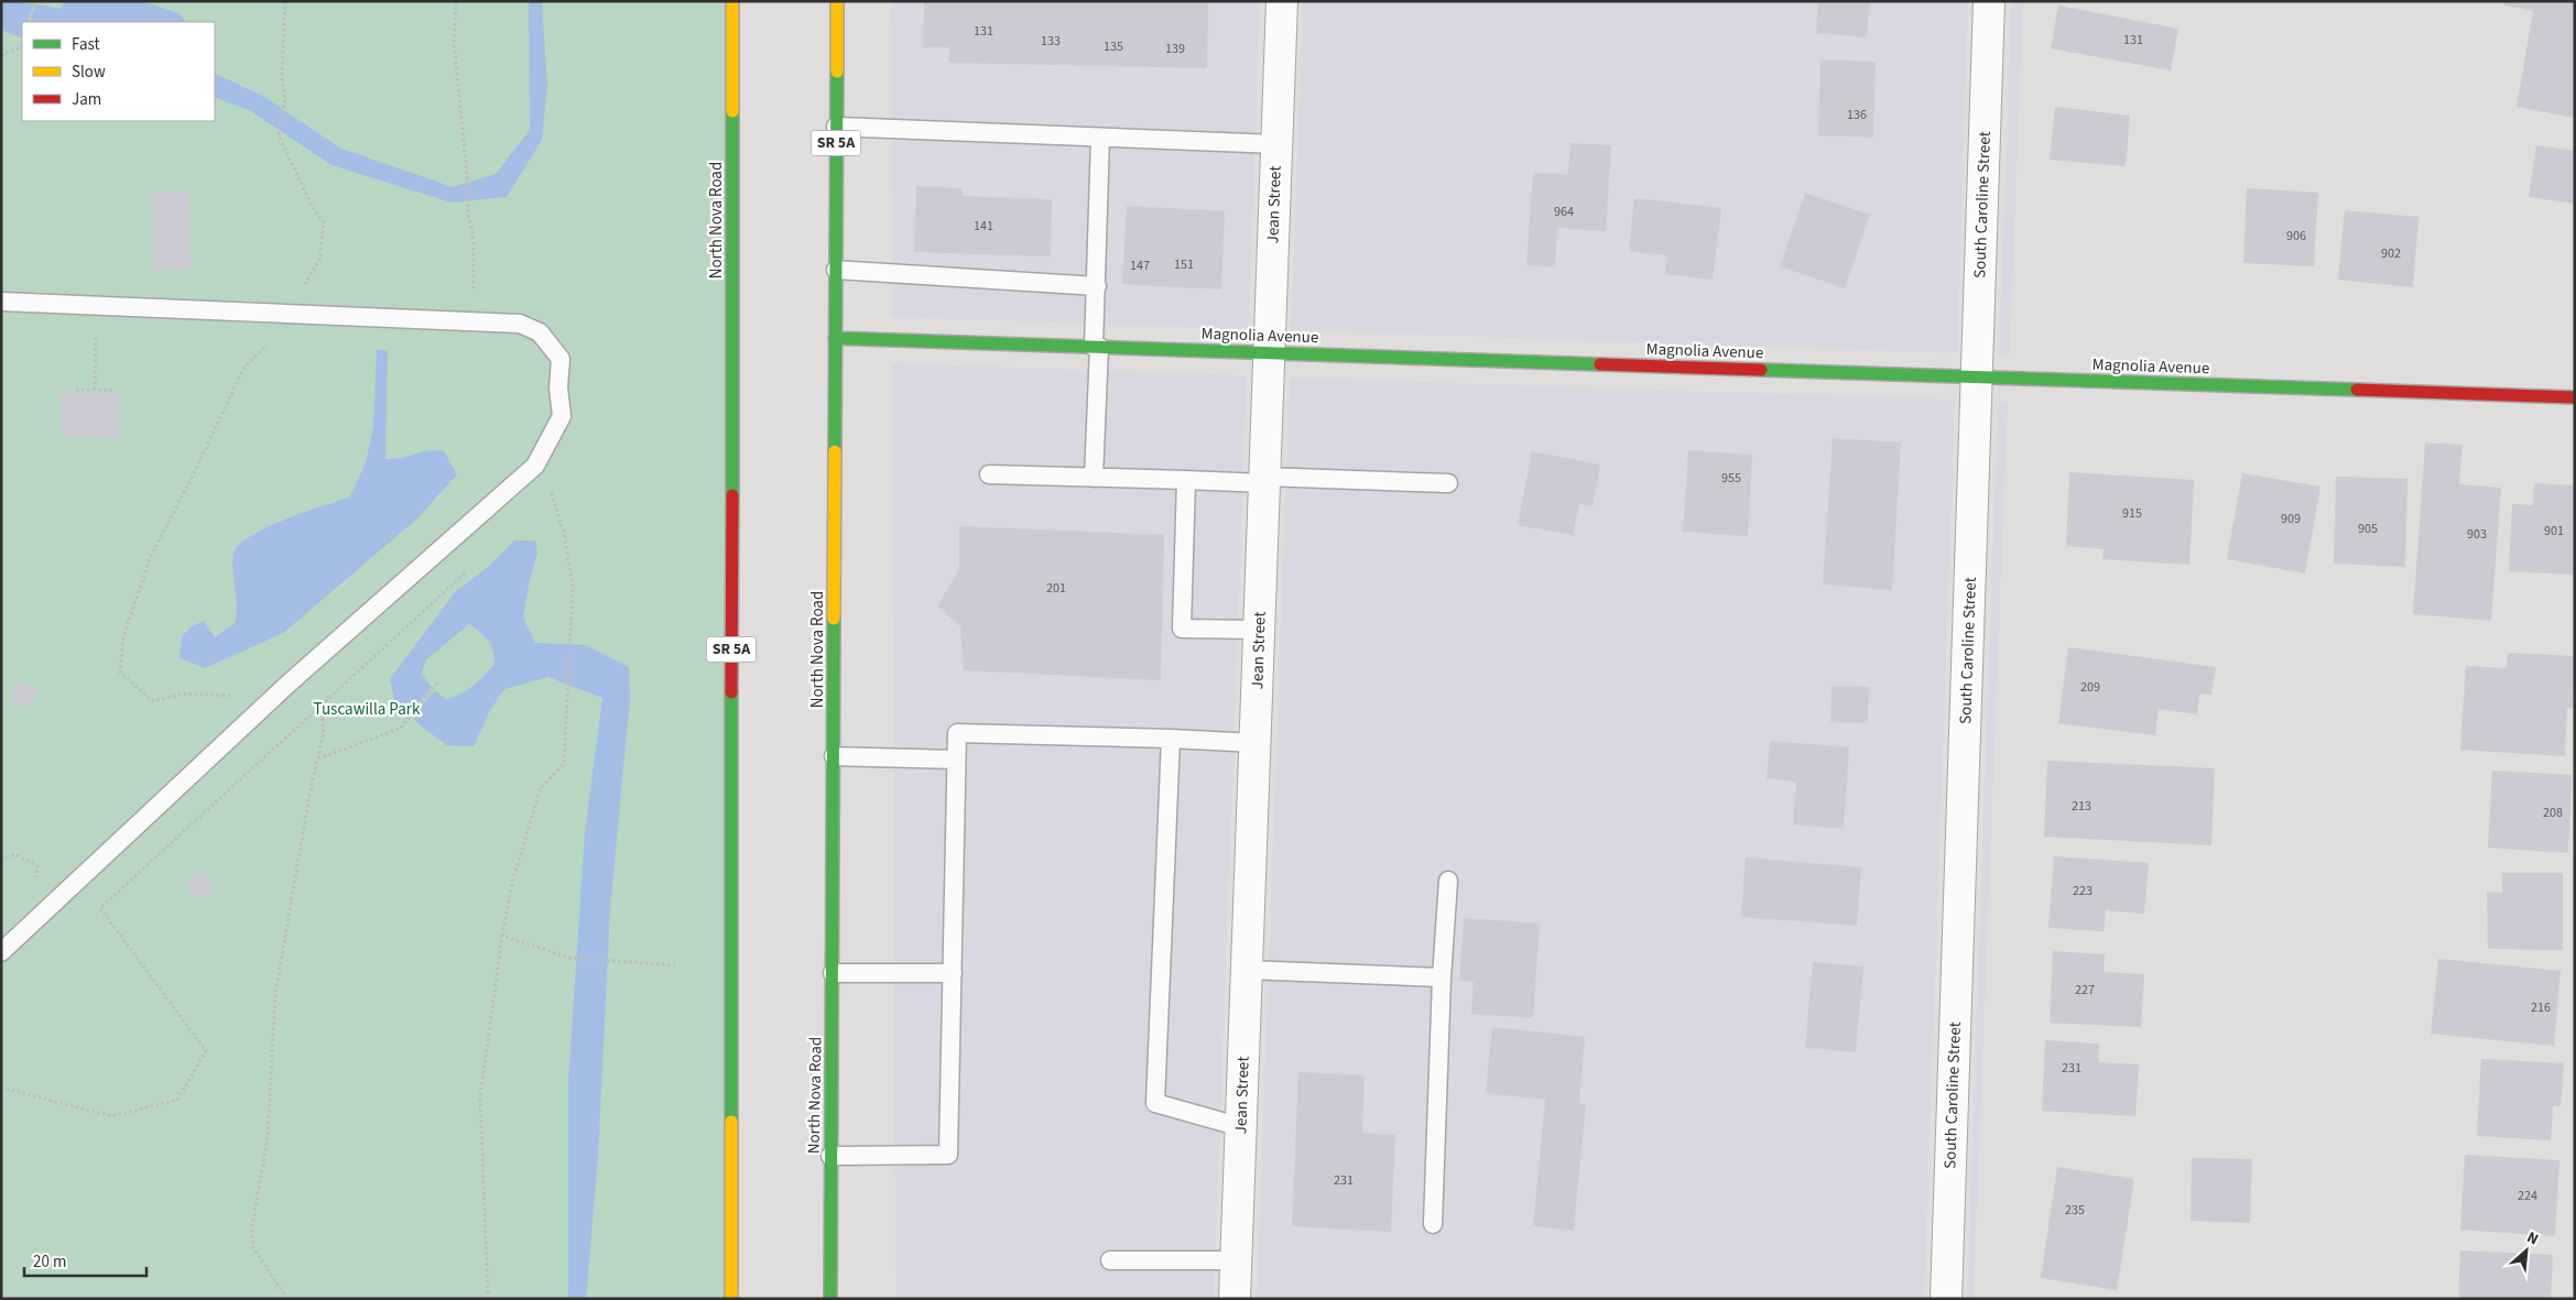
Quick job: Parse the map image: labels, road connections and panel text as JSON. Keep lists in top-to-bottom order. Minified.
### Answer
{"streets":{"main road":["SR 5A","North Nova Road","Magnolia Avenue"],"street":["Jean Street","South Caroline Street"]},"crossings":[["Jean Street","Magnolia Avenue"],["South Caroline Street","Magnolia Avenue"],["North Nova Road","Magnolia Avenue"]],"parks":["Tuscawilla Park"],"house_numbers":["131","131","133","135","139","136","964","141","906","902","151","147","955","915","909","905","901","903","201","209","213","208","223","227","216","231","231","224","235"],"legend":["Fast","Slow","Jam"],"scale_bar":"20 m","north":"top right"}
